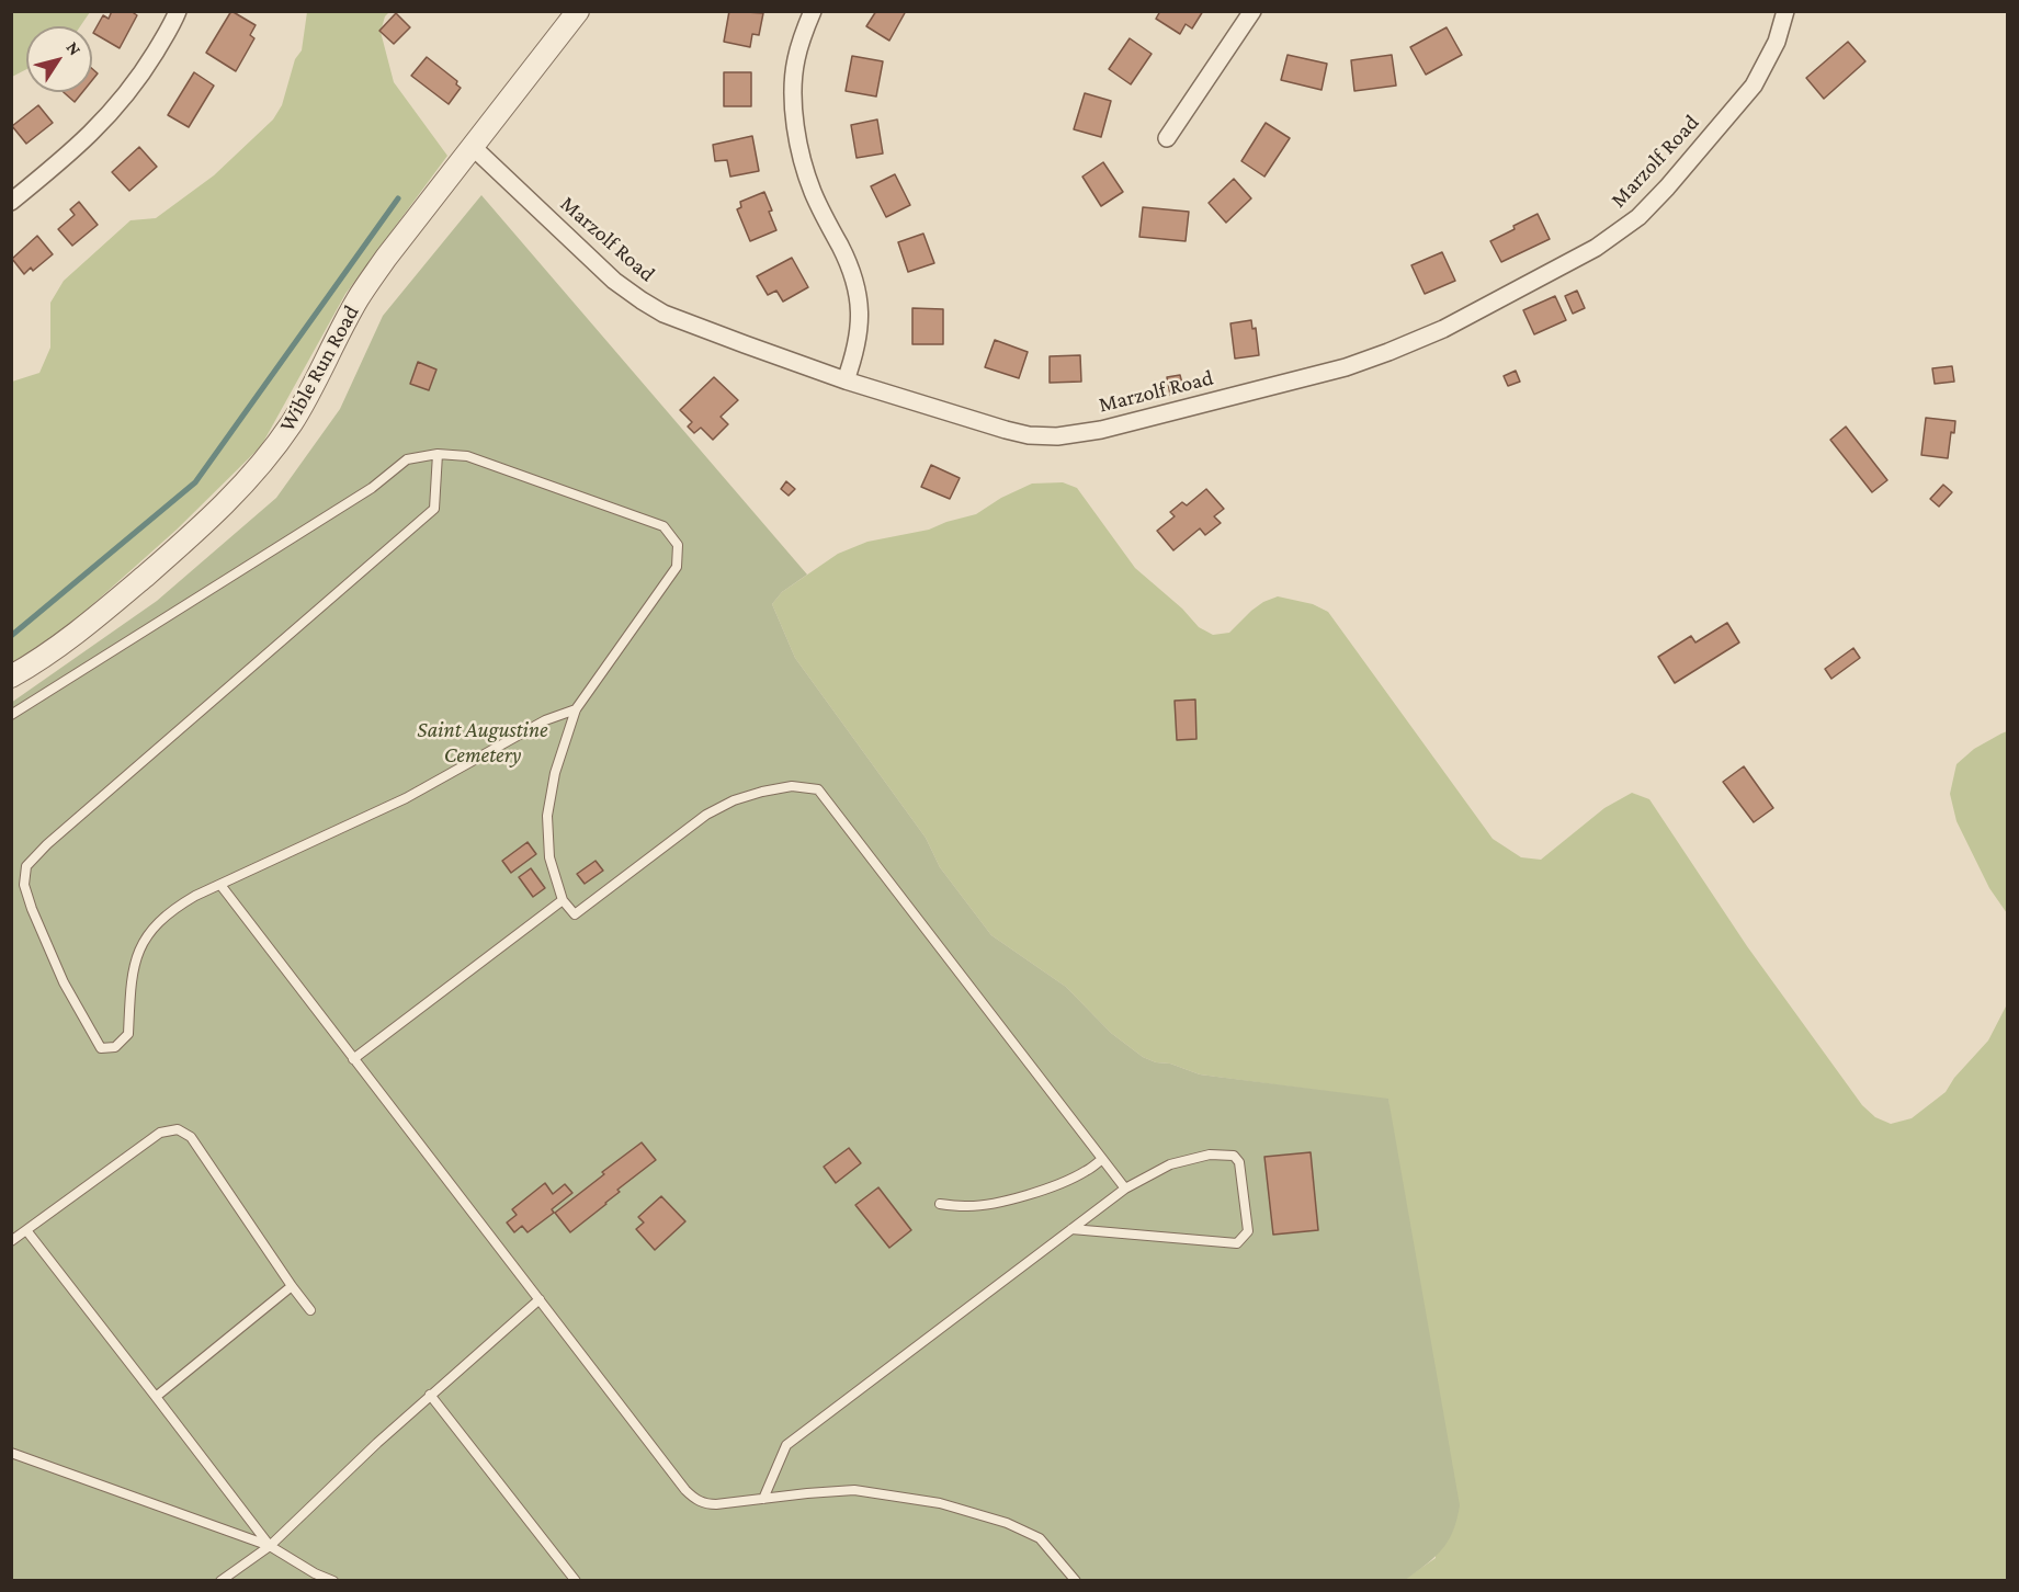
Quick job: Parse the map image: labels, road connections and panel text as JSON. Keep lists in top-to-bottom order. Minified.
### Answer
{"streets":{"street":["Marzolf Road","Wible Run Road"]},"crossings":[["Marzolf Road","Wible Run Road"]],"parks":["Saint Augustine Cemetery"],"north":"top right"}
